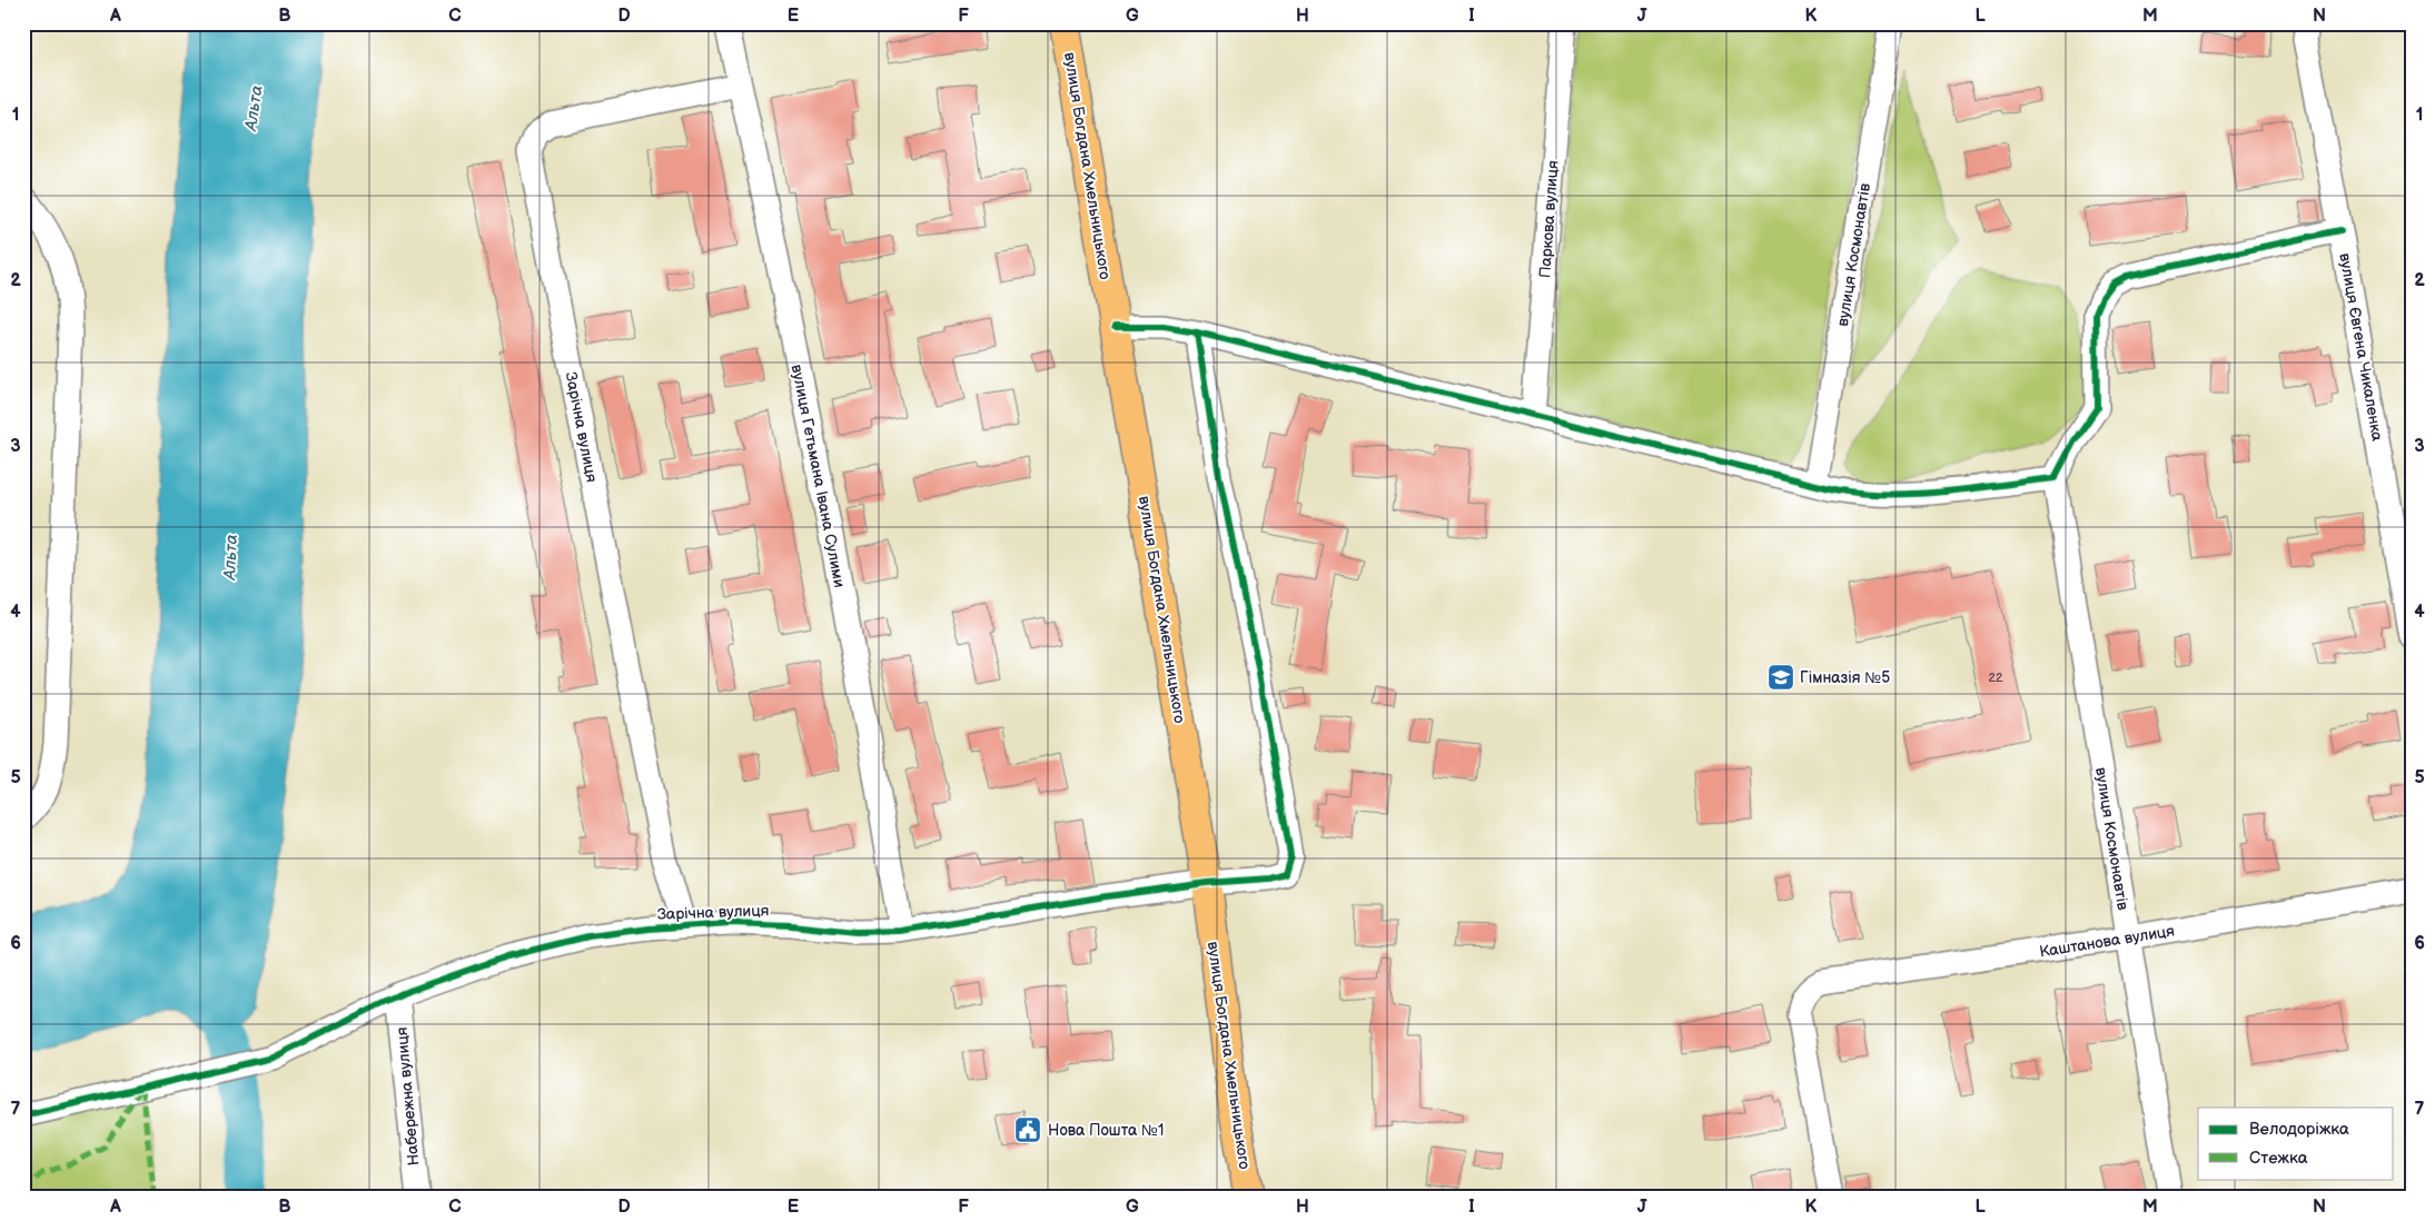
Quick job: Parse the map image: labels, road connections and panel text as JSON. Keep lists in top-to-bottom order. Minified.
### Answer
{"streets":{"main road":["вулиця Богдана Хмельницького"],"street":["Паркова вулиця","вулиця Космонавтів","вулиця Євгена Чикаленка","Зарічна вулиця","вулиця Гетьмана Івана Сулими","Каштанова вулиця","Набережна вулиця"]},"crossings":[["вулиця Богдана Хмельницького","Зарічна вулиця"],["вулиця Космонавтів","Каштанова вулиця"],["Зарічна вулиця","вулиця Гетьмана Івана Сулими"],["Зарічна вулиця","Набережна вулиця"]],"water":["Альта"],"places":{"school or university":["Гімназія №5"],"public building":["Нова Пошта №1"]},"house_numbers":["22"],"legend":["Велодоріжка","Стежка"],"grid":{"columns":["A","B","C","D","E","F","G","H","I","J","K","L","M","N"],"rows":["1","2","3","4","5","6","7"]}}
